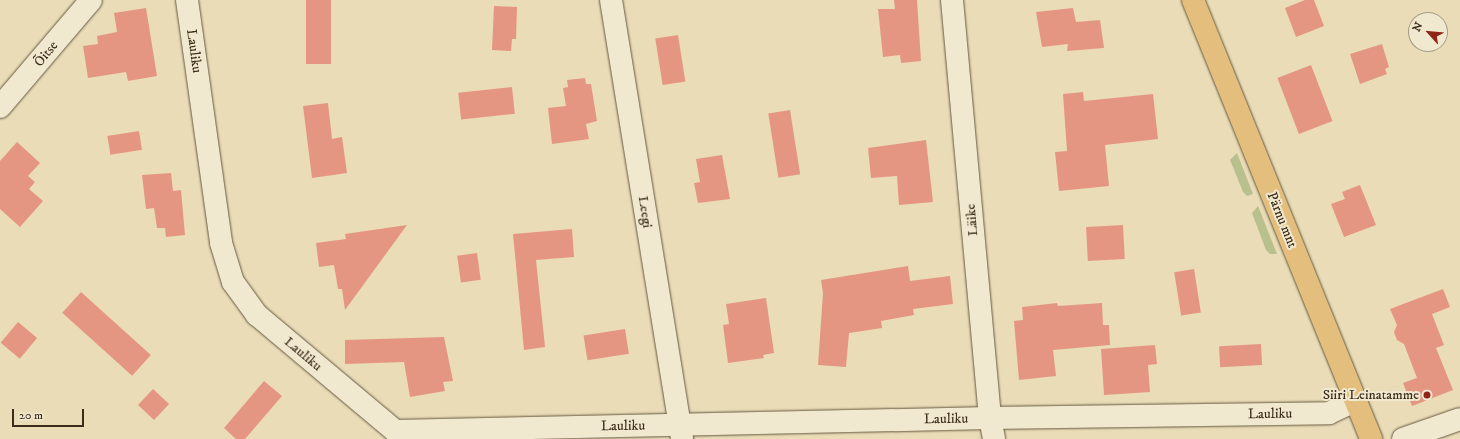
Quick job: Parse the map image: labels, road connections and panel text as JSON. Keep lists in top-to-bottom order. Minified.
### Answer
{"streets":{"main road":["Pärnu mnt"],"street":["Lauliku","Õitse","Leegi","Läike"]},"crossings":[["Lauliku","Leegi"],["Lauliku","Läike"],["Lauliku","Pärnu mnt"]],"places":["Siiri Leinatamme"],"scale_bar":"20 m","north":"top left"}
